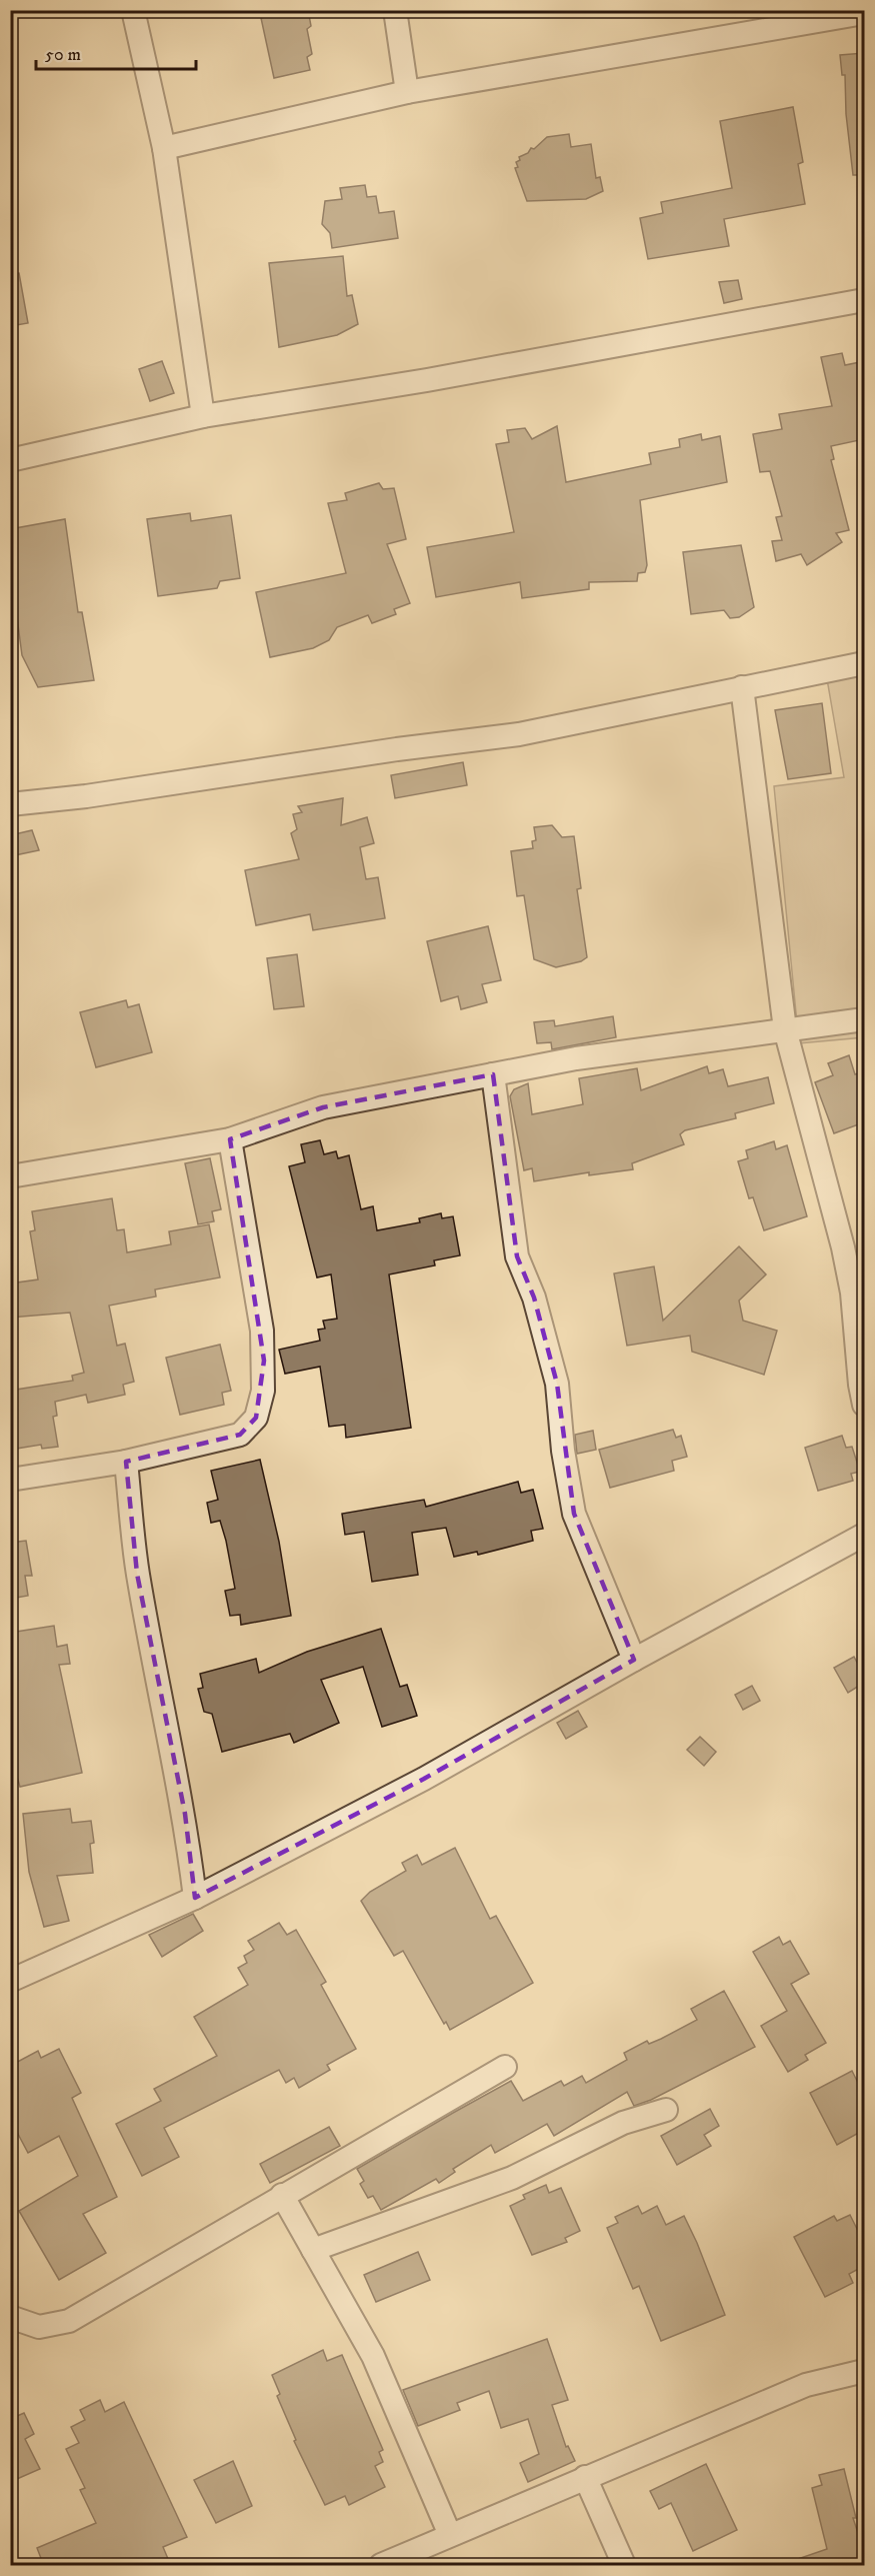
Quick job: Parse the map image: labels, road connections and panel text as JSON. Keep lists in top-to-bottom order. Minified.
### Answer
{"scale_bar":"50 m"}
